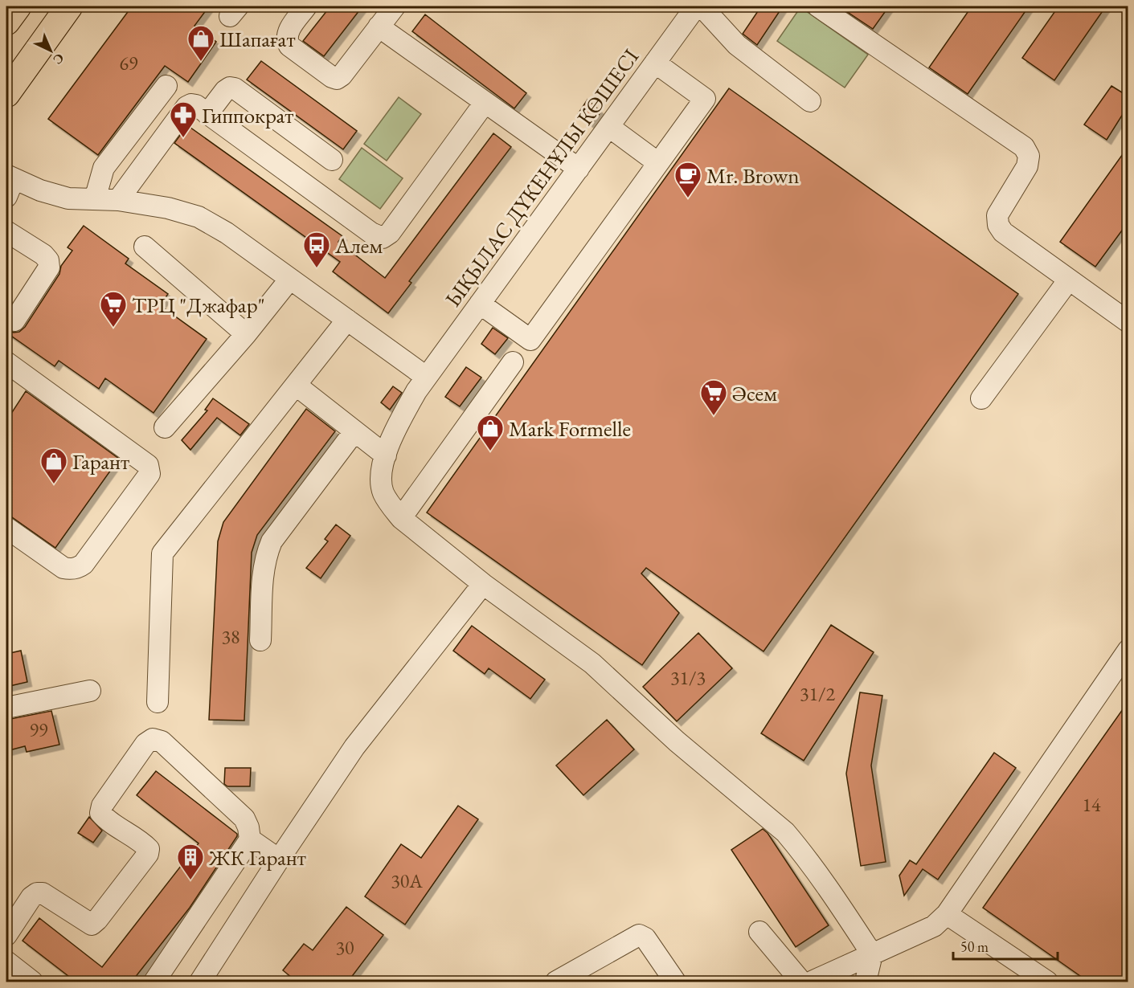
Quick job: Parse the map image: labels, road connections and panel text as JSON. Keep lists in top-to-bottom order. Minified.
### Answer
{"streets":{"street":["ЫҚЫЛАС ДҮКЕНҰЛЫ КӨШЕСІ"]},"places":{"shop":["Шапағат","Mark Formelle","Гарант"],"pharmacy":["Гиппократ"],"cafe":["Mr. Brown"],"bus stop":["Алем"],"supermarket":["ТРЦ \"Джафар\"","Әсем"],"building":["ЖК Гарант"]},"house_numbers":["69","38","31/3","31/2","99","14","30А","30"],"scale_bar":"50 m","north":"bottom right"}
